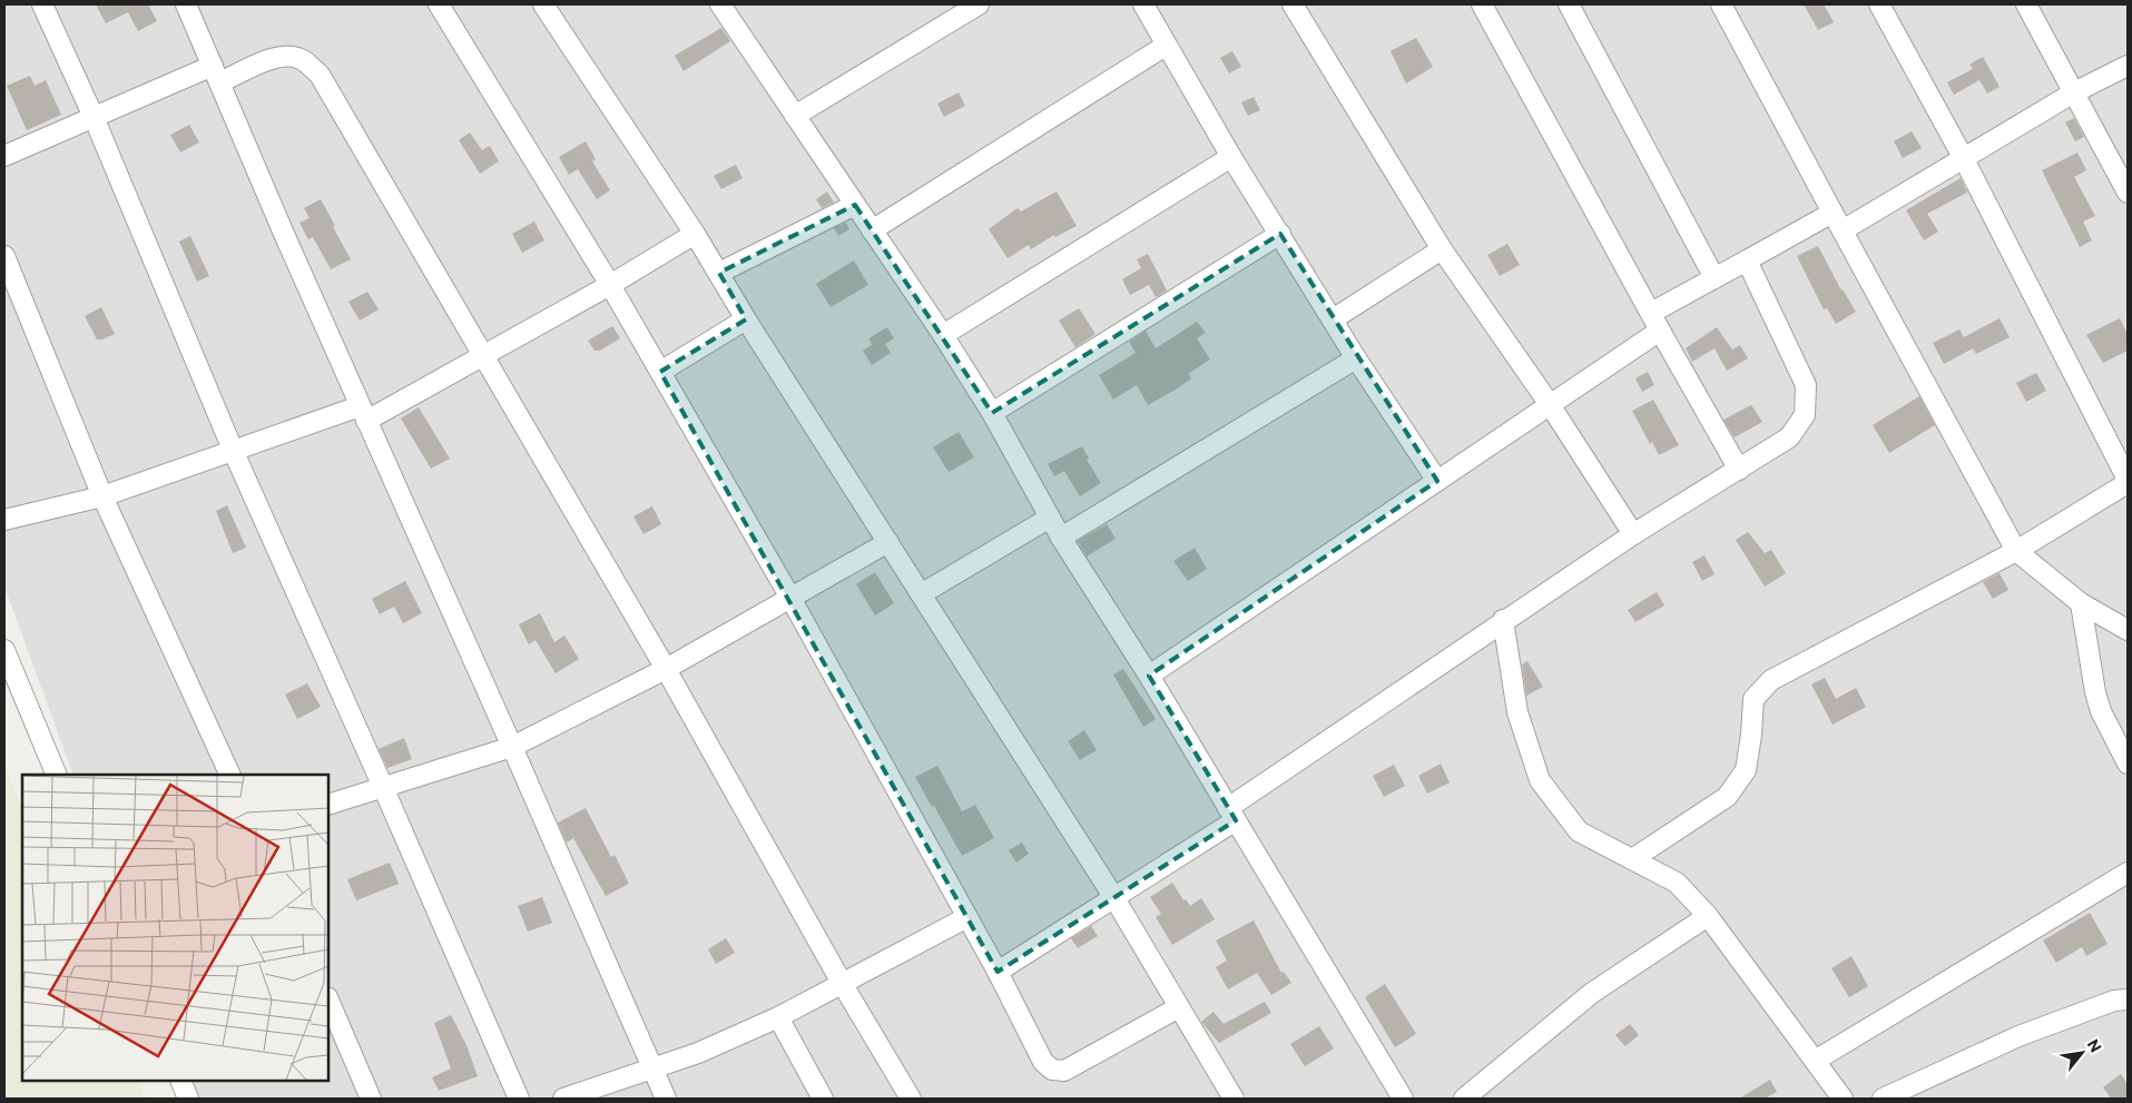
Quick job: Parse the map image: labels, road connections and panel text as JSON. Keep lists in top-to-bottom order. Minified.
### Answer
{"north":"top right"}
